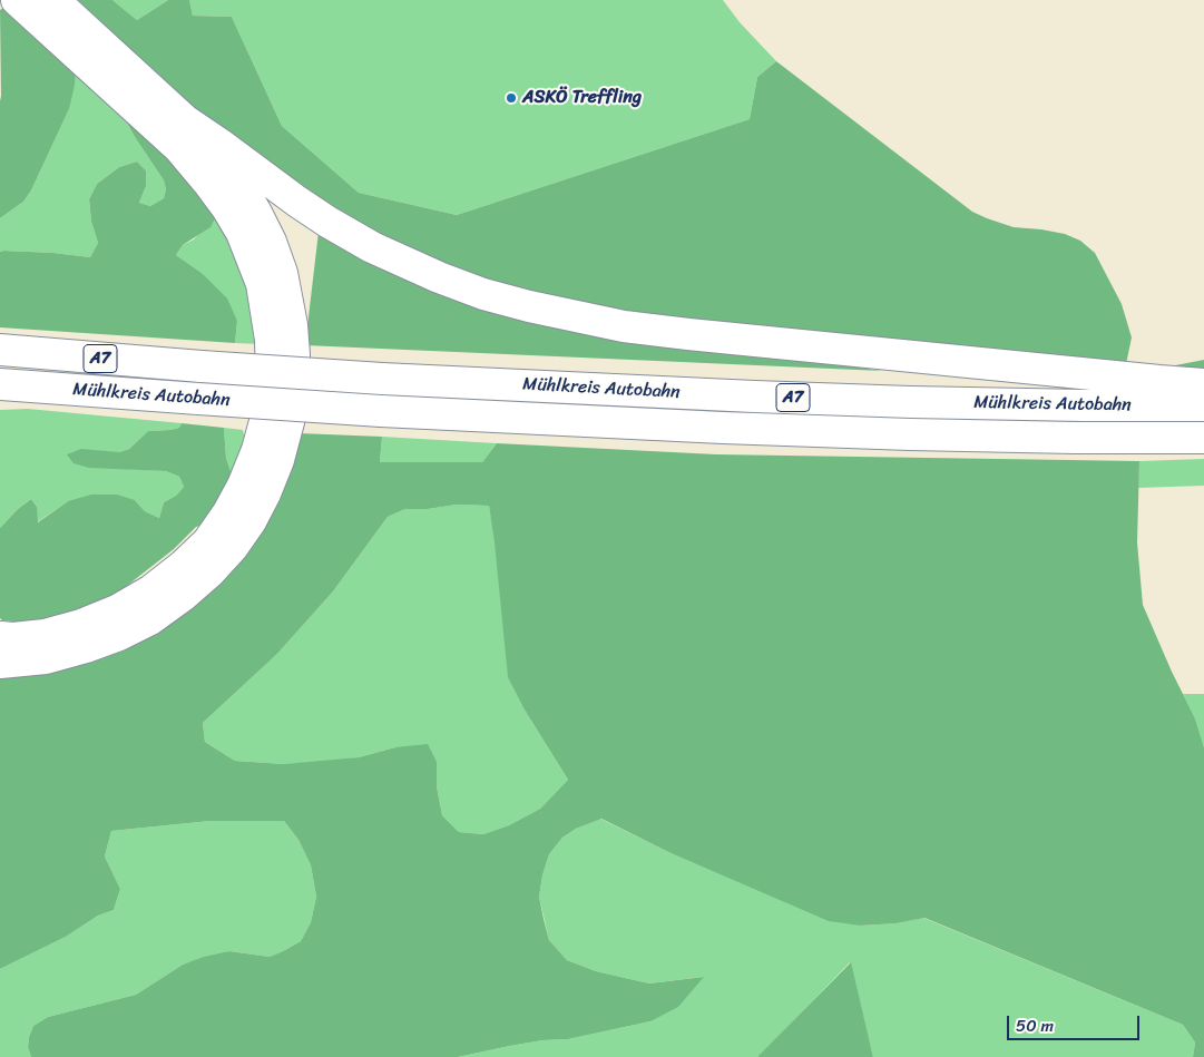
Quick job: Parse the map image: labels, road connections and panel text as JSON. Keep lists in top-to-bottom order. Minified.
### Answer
{"streets":{"highway":["A7","Mühlkreis Autobahn"]},"places":["ASKÖ Treffling"],"scale_bar":"50 m"}
